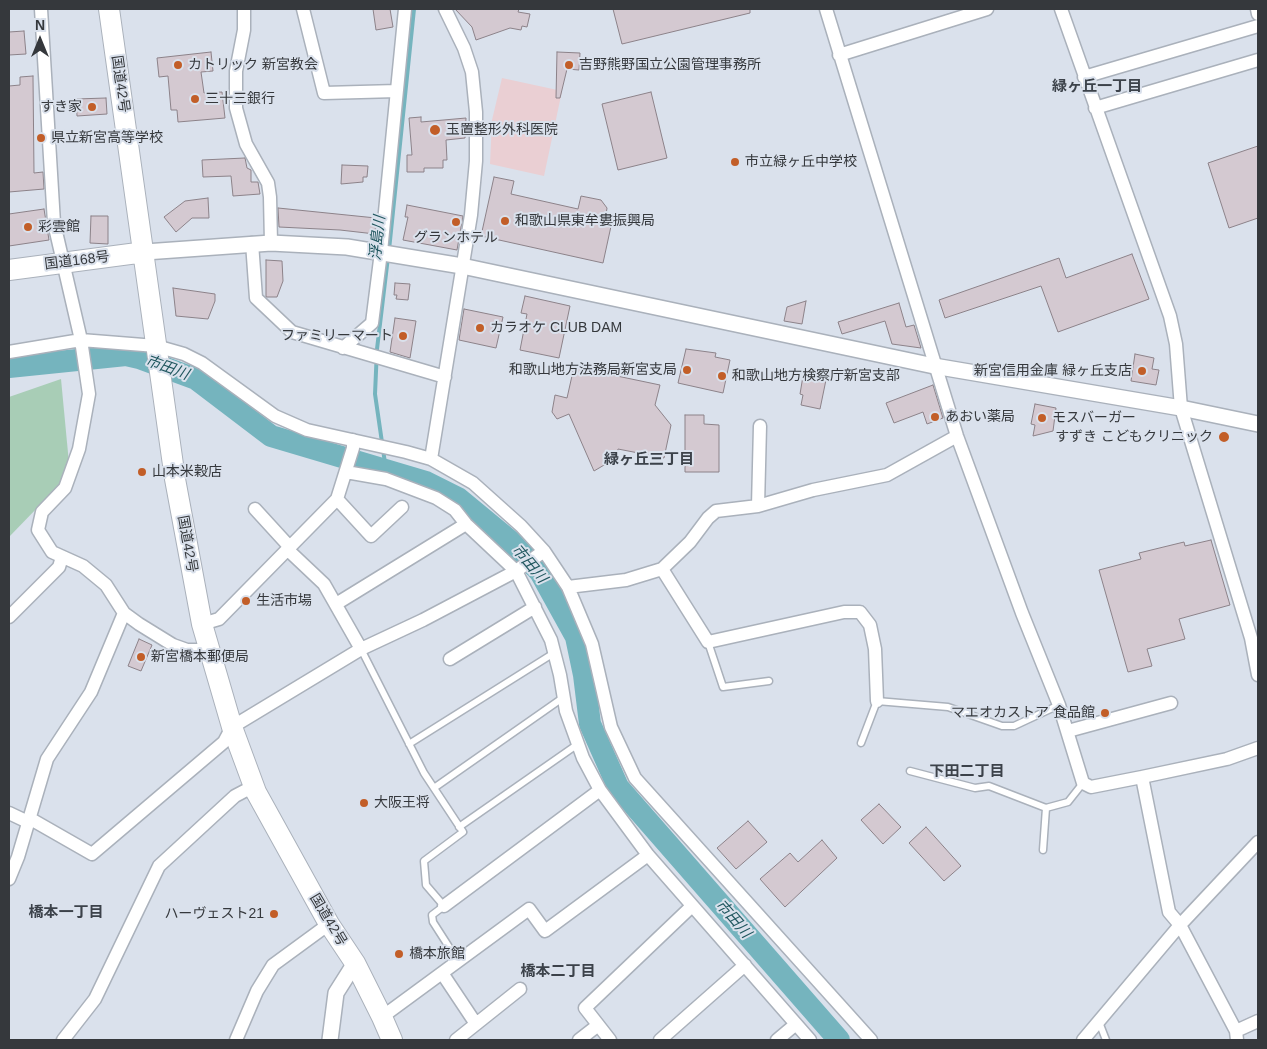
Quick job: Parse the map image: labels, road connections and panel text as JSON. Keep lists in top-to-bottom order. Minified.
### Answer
{"streets":{"highway":["国道42号","国道168号"]},"crossings":[["国道42号","国道168号"]],"districts":["緑ヶ丘一丁目","緑ヶ丘三丁目","下田二丁目","橋本一丁目","橋本二丁目"],"water":["浮島川","市田川"],"places":["カトリック 新宮教会","吉野熊野国立公園管理事務所","三十三銀行","すき家","玉置整形外科医院","県立新宮高等学校","市立緑ヶ丘中学校","和歌山県東牟婁振興局","グランホテル","彩雲館","カラオケ CLUB DAM","ファミリーマート","和歌山地方法務局新宮支局","新宮信用金庫 緑ヶ丘支店","和歌山地方検察庁新宮支部","あおい薬局","モスバーガー","すずき こどもクリニック","山本米穀店","生活市場","新宮橋本郵便局","マエオカストア 食品館","大阪王将","ハーヴェスト21","橋本旅館"],"north":"top"}
